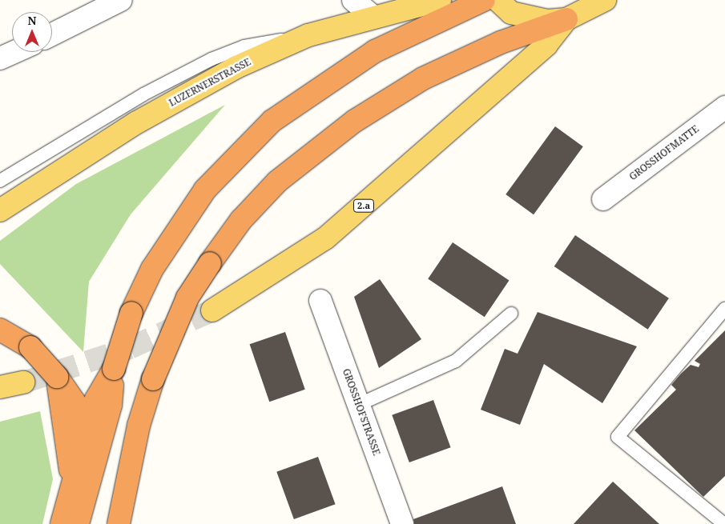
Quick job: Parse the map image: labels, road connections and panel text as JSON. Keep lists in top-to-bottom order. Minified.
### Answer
{"streets":{"main road":["LUZERNERSTRASSE","2.a"],"street":["GROSSHOFMATTE","GROSSHOFSTRASSE"]},"north":"top"}
